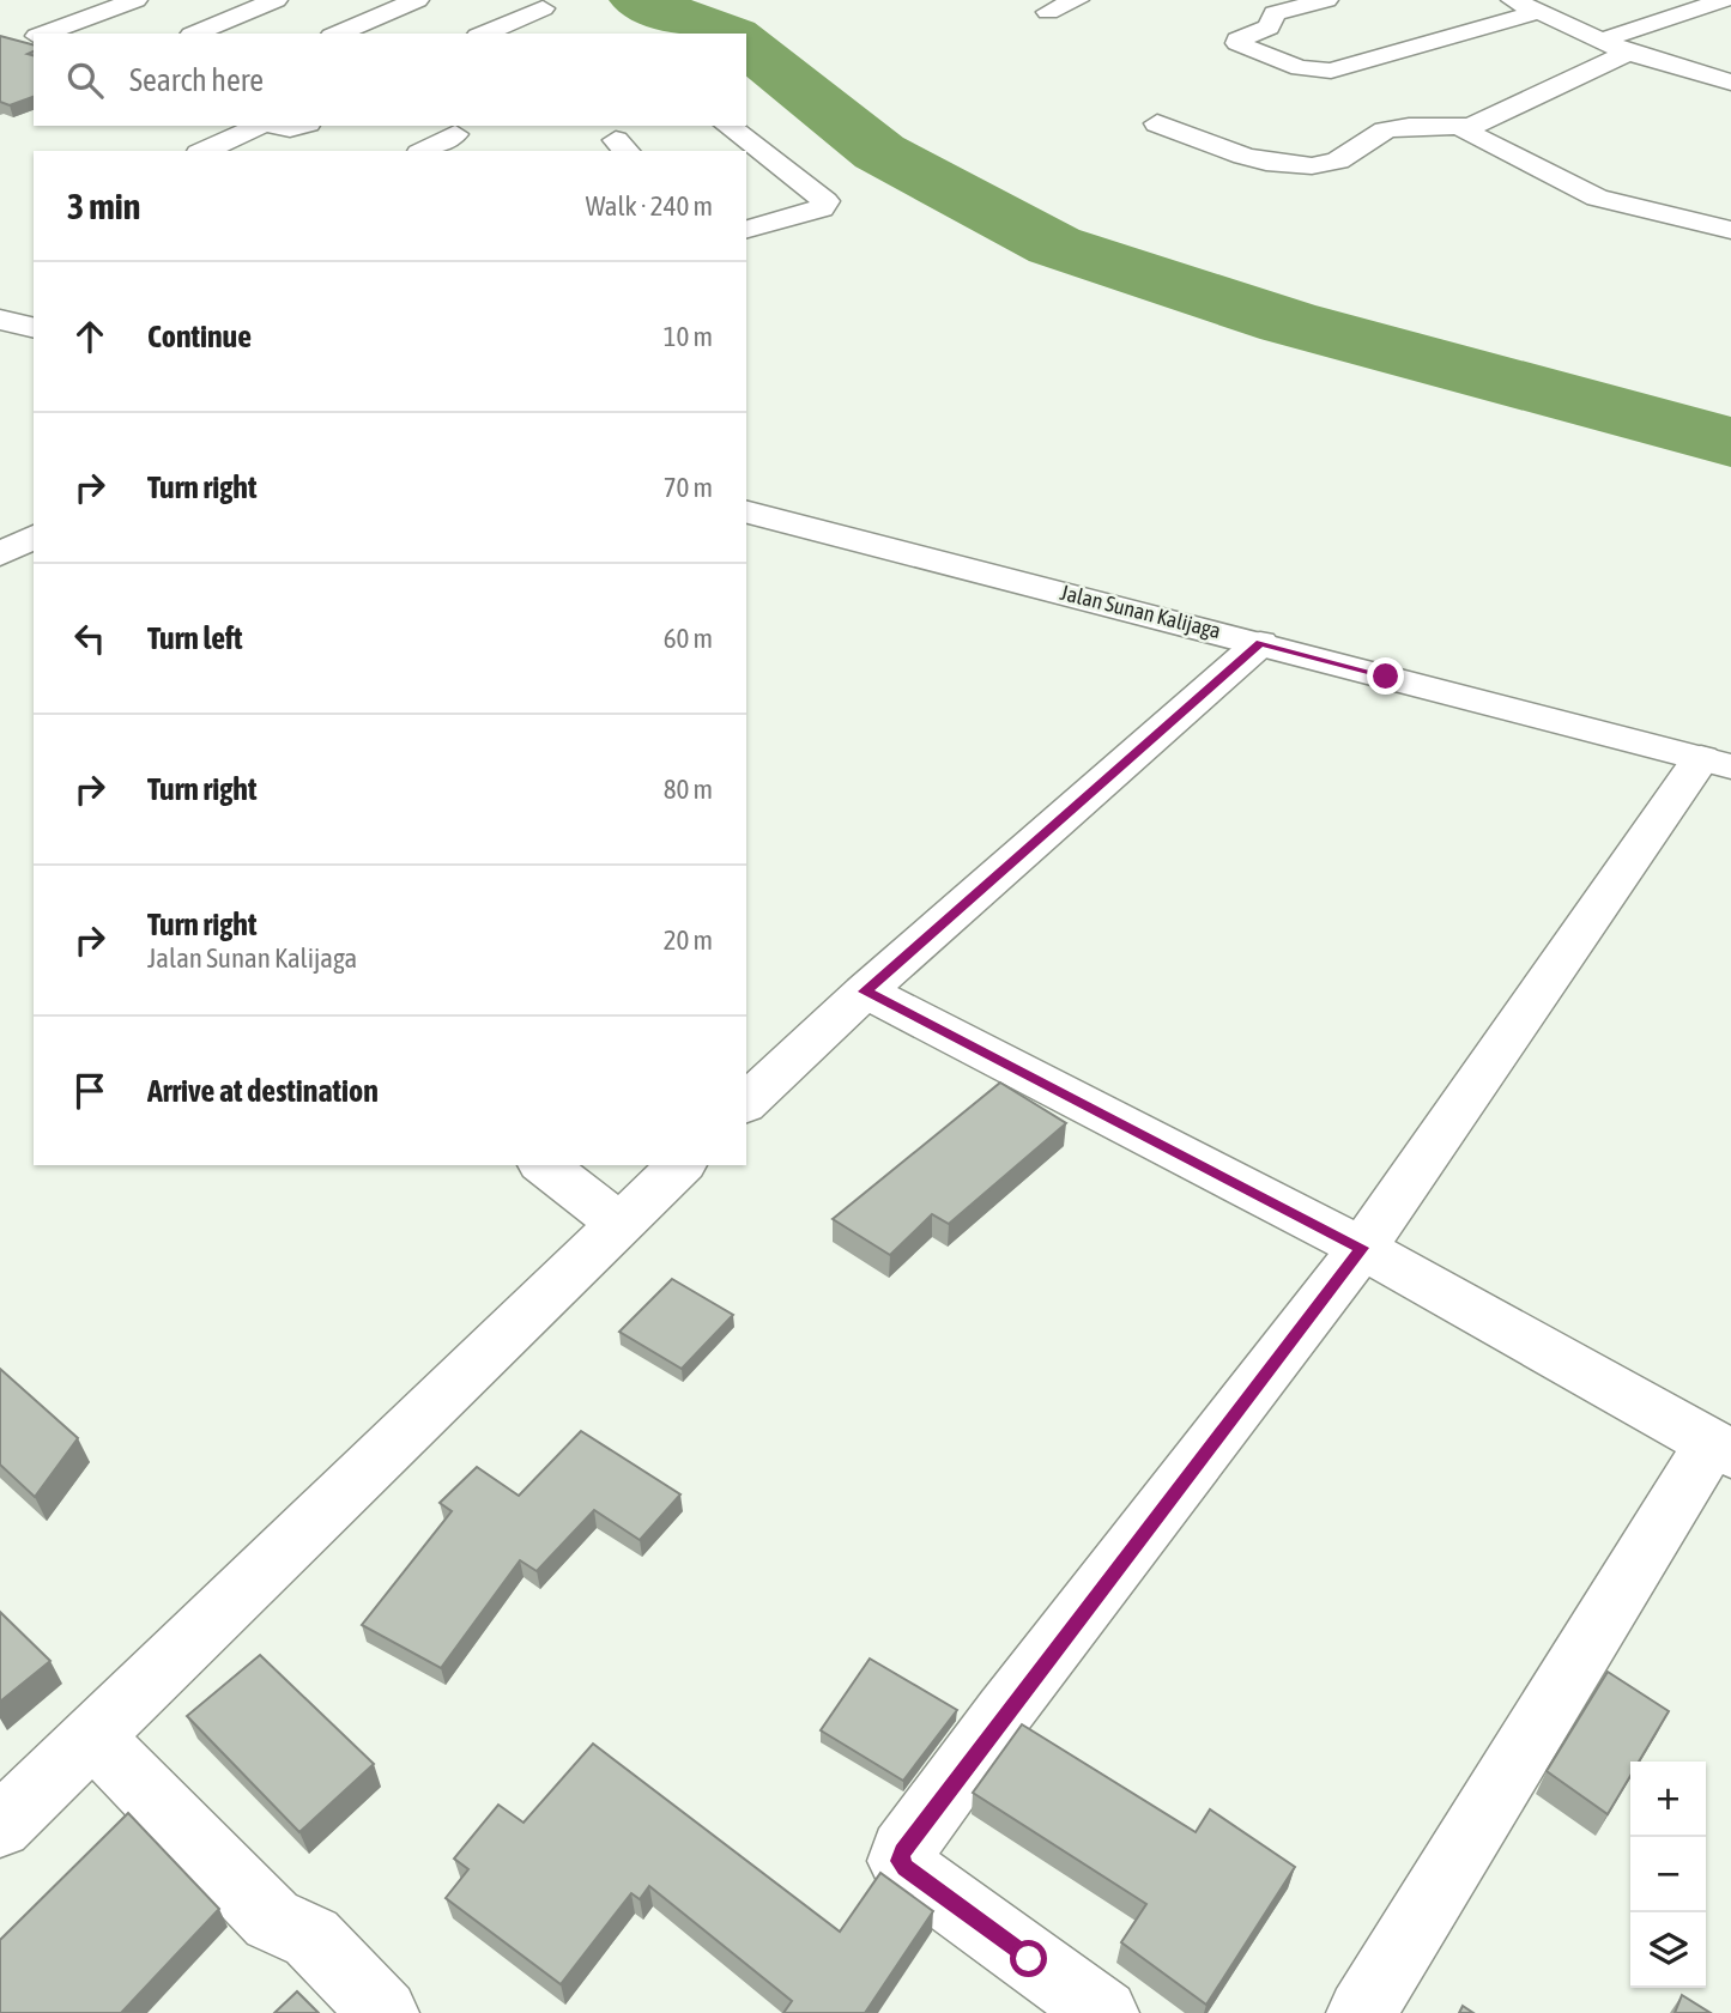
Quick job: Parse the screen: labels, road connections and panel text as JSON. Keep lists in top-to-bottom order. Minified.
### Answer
{"streets":{"street":["Jalan Sunan Kalijaga"]},"page":{"search":"Search here","heading":["3 min","Walk · 240 m"],"list":[["Continue","10 m"],["Turn right","70 m"],["Turn left","60 m"],["Turn right","80 m"],["Turn right","Jalan Sunan Kalijaga","20 m"],"Arrive at destination"],"map_buttons":["+","−"]}}
